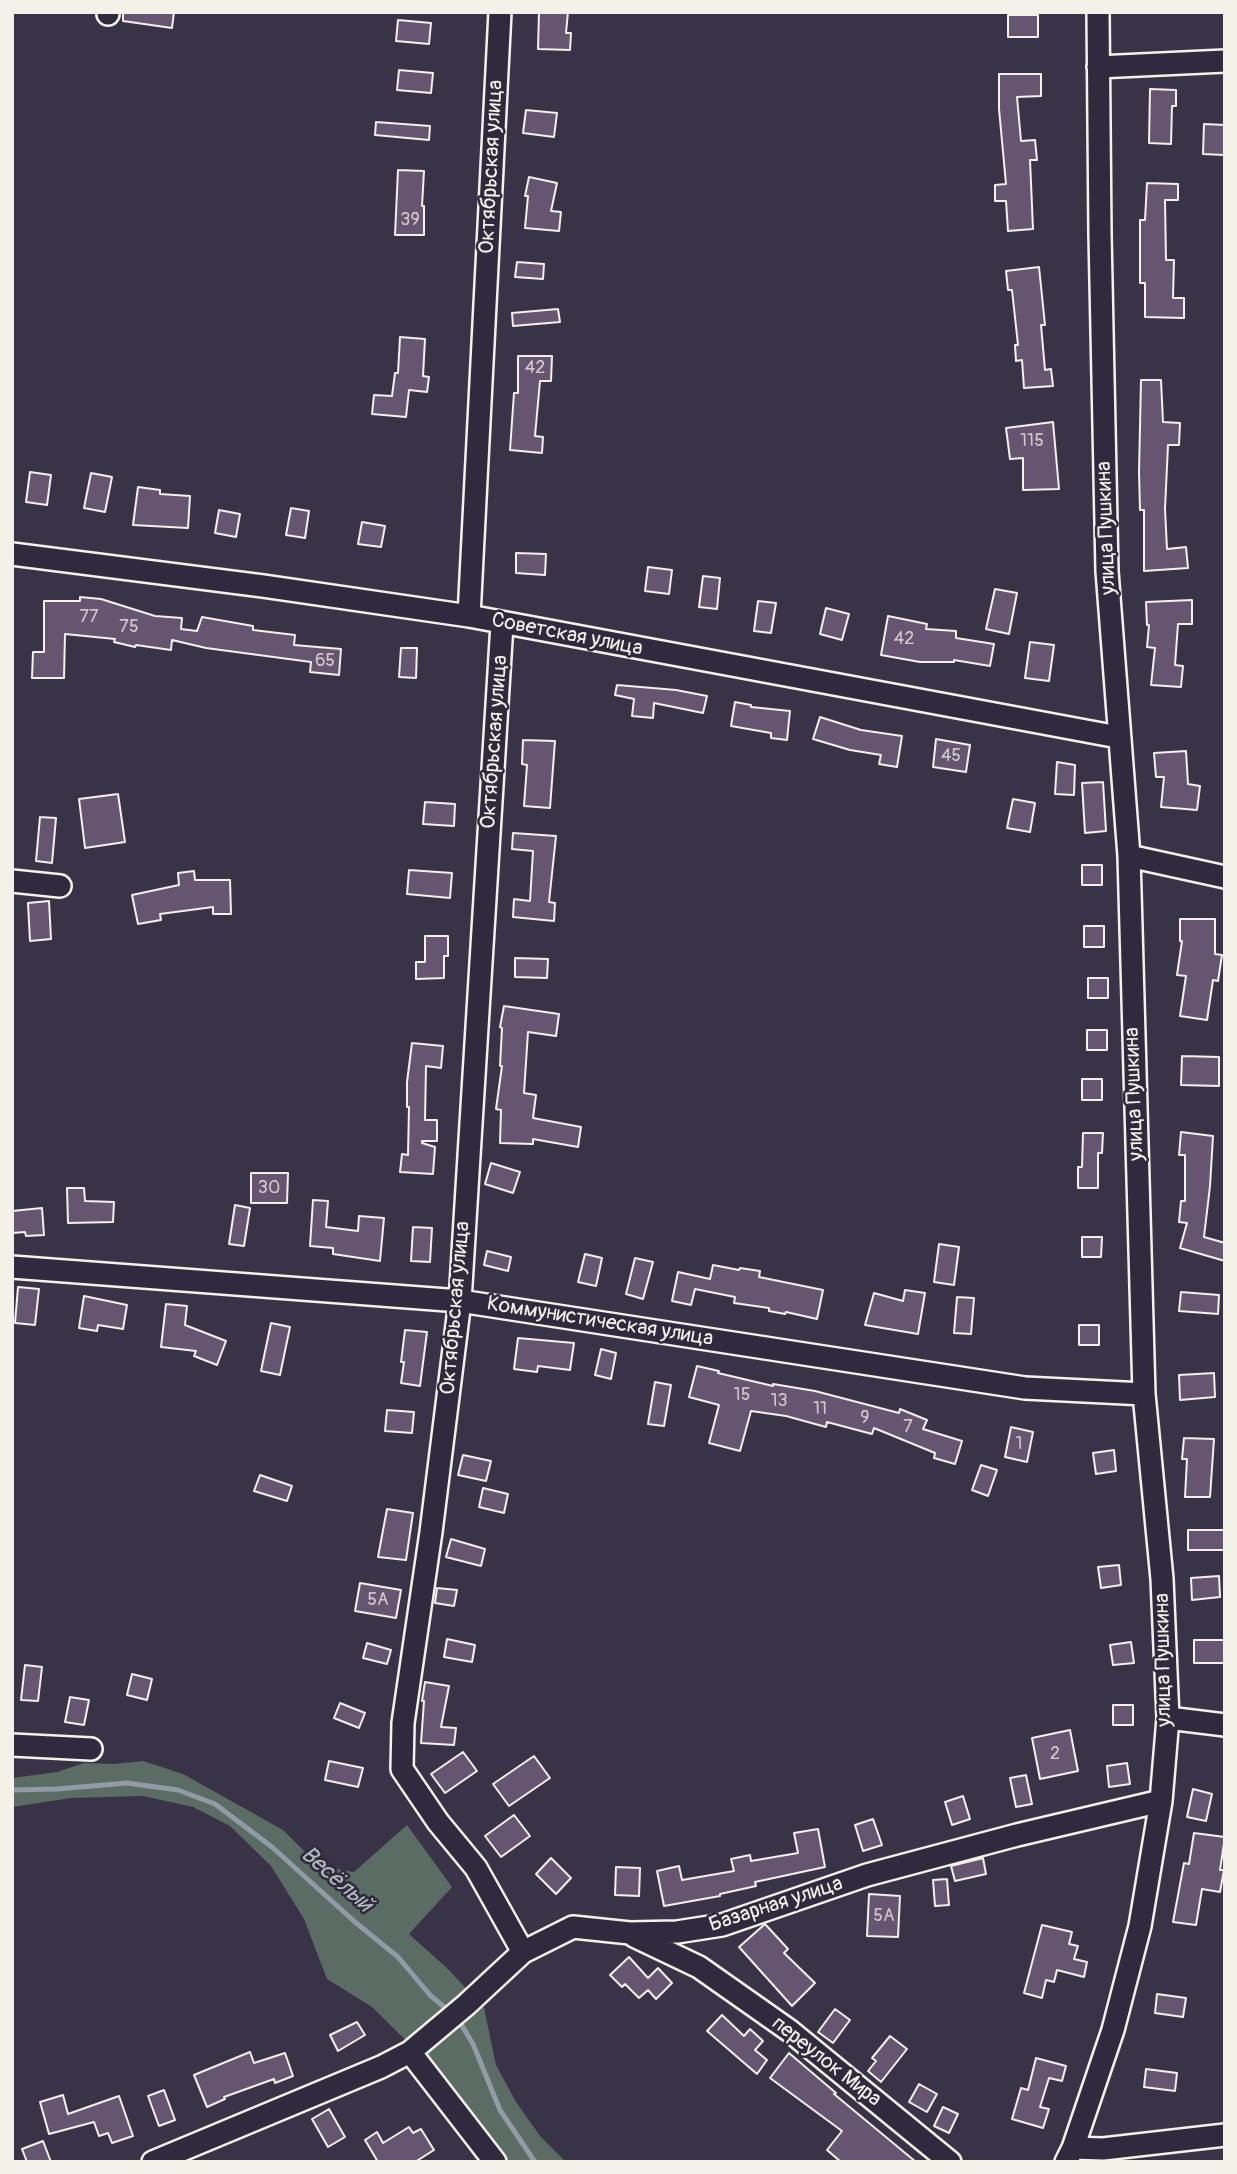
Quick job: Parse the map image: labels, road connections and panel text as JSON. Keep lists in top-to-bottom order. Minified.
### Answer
{"streets":{"street":["Октябрьская улица","улица Пушкина","Советская улица","Коммунистическая улица","Базарная улица","переулок Мира"]},"crossings":[["Октябрьская улица","Советская улица"],["Октябрьская улица","Коммунистическая улица"],["Октябрьская улица","Базарная улица"],["улица Пушкина","Советская улица"],["улица Пушкина","Коммунистическая улица"],["улица Пушкина","Базарная улица"],["Базарная улица","переулок Мира"]],"water":["Весёлый"],"house_numbers":["39","42","115","77","75","42","65","45","30","15","13","11","9","7","1","5А","2","5А"]}
